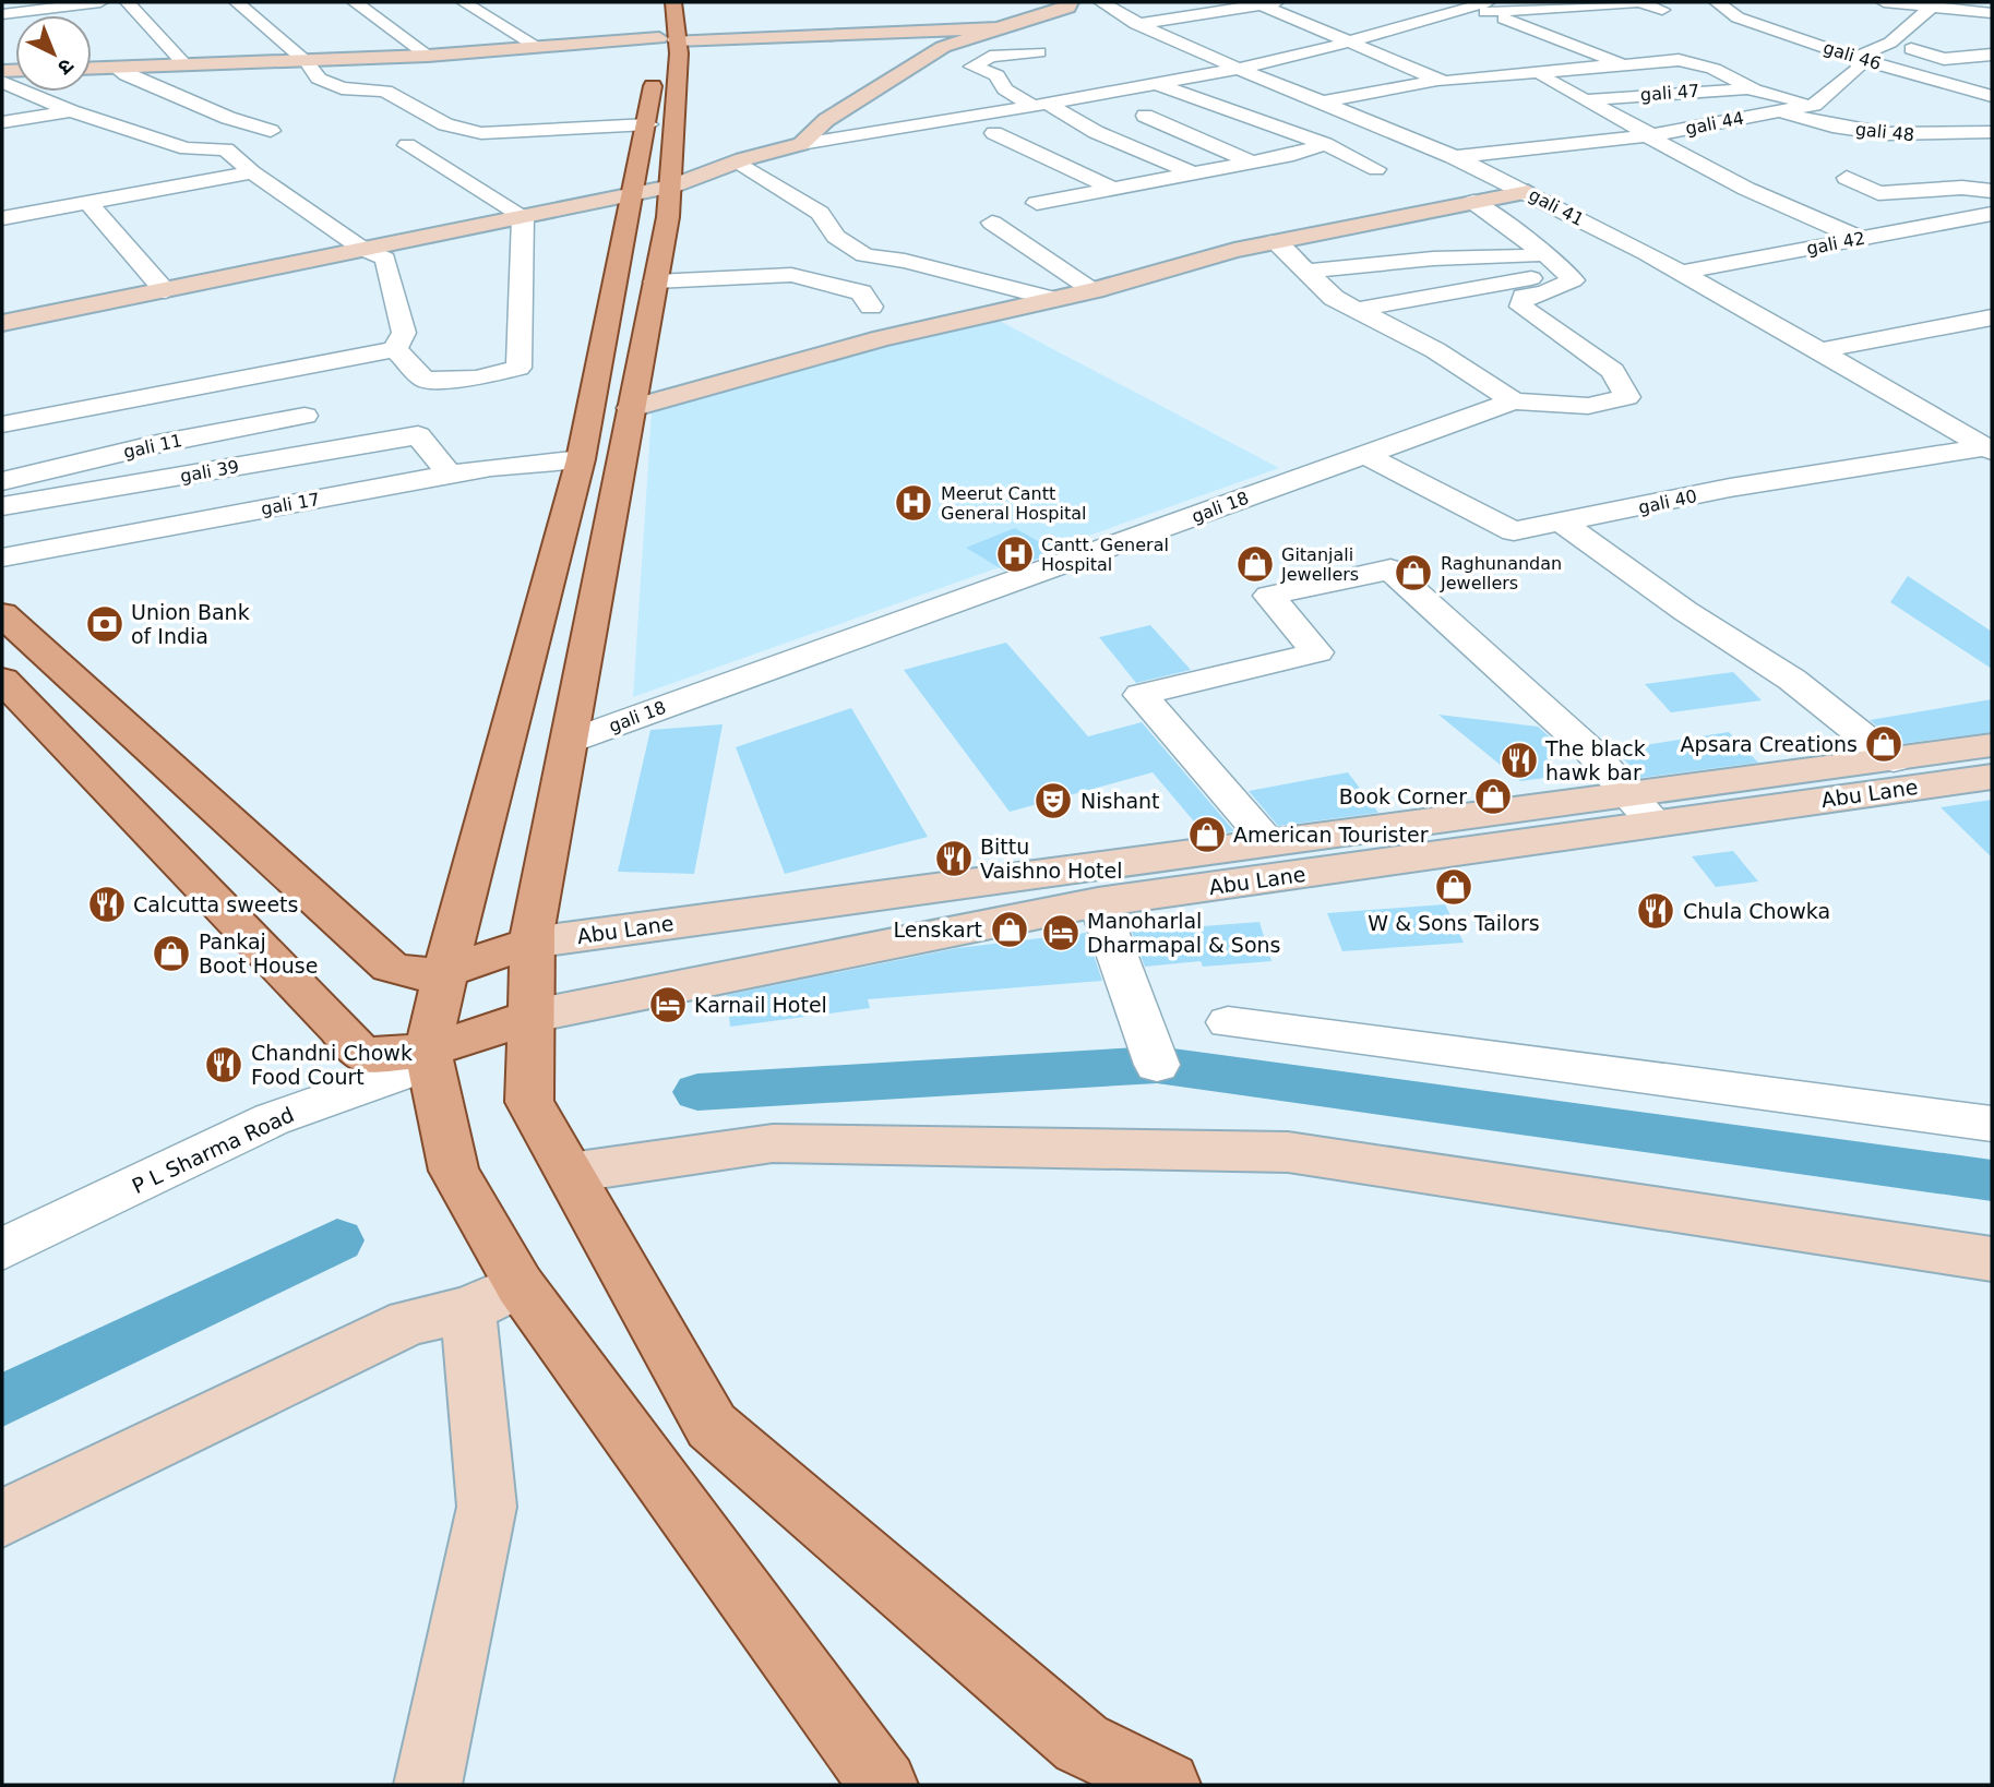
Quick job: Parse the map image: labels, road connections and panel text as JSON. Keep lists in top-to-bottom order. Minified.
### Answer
{"streets":{"street":["gali 46","gali 47","gali 44","gali 48","gali 41","gali 42","gali 11","gali 39","gali 40","gali 17","gali 18","Abu Lane","P L Sharma Road"]},"crossings":[["gali 46","gali 44"],["gali 44","gali 48"],["gali 44","gali 41"],["gali 41","gali 42"],["gali 41","gali 40"],["gali 39","gali 17"],["gali 40","gali 18"]],"places":{"hospital":["Meerut Cantt General Hospital","Cantt. General Hospital"],"shop":["Gitanjali Jewellers","Raghunandan Jewellers","Apsara Creations","Book Corner","American Tourister","W & Sons Tailors","Lenskart","Pankaj Boot House"],"bank":["Union Bank of India"],"restaurant":["The black hawk bar","Bittu Vaishno Hotel","Calcutta sweets","Chula Chowka","Chandni Chowk Food Court"],"theatre":["Nishant"],"hotel":["Manoharlal Dharmapal & Sons","Karnail Hotel"]},"north":"bottom right"}
